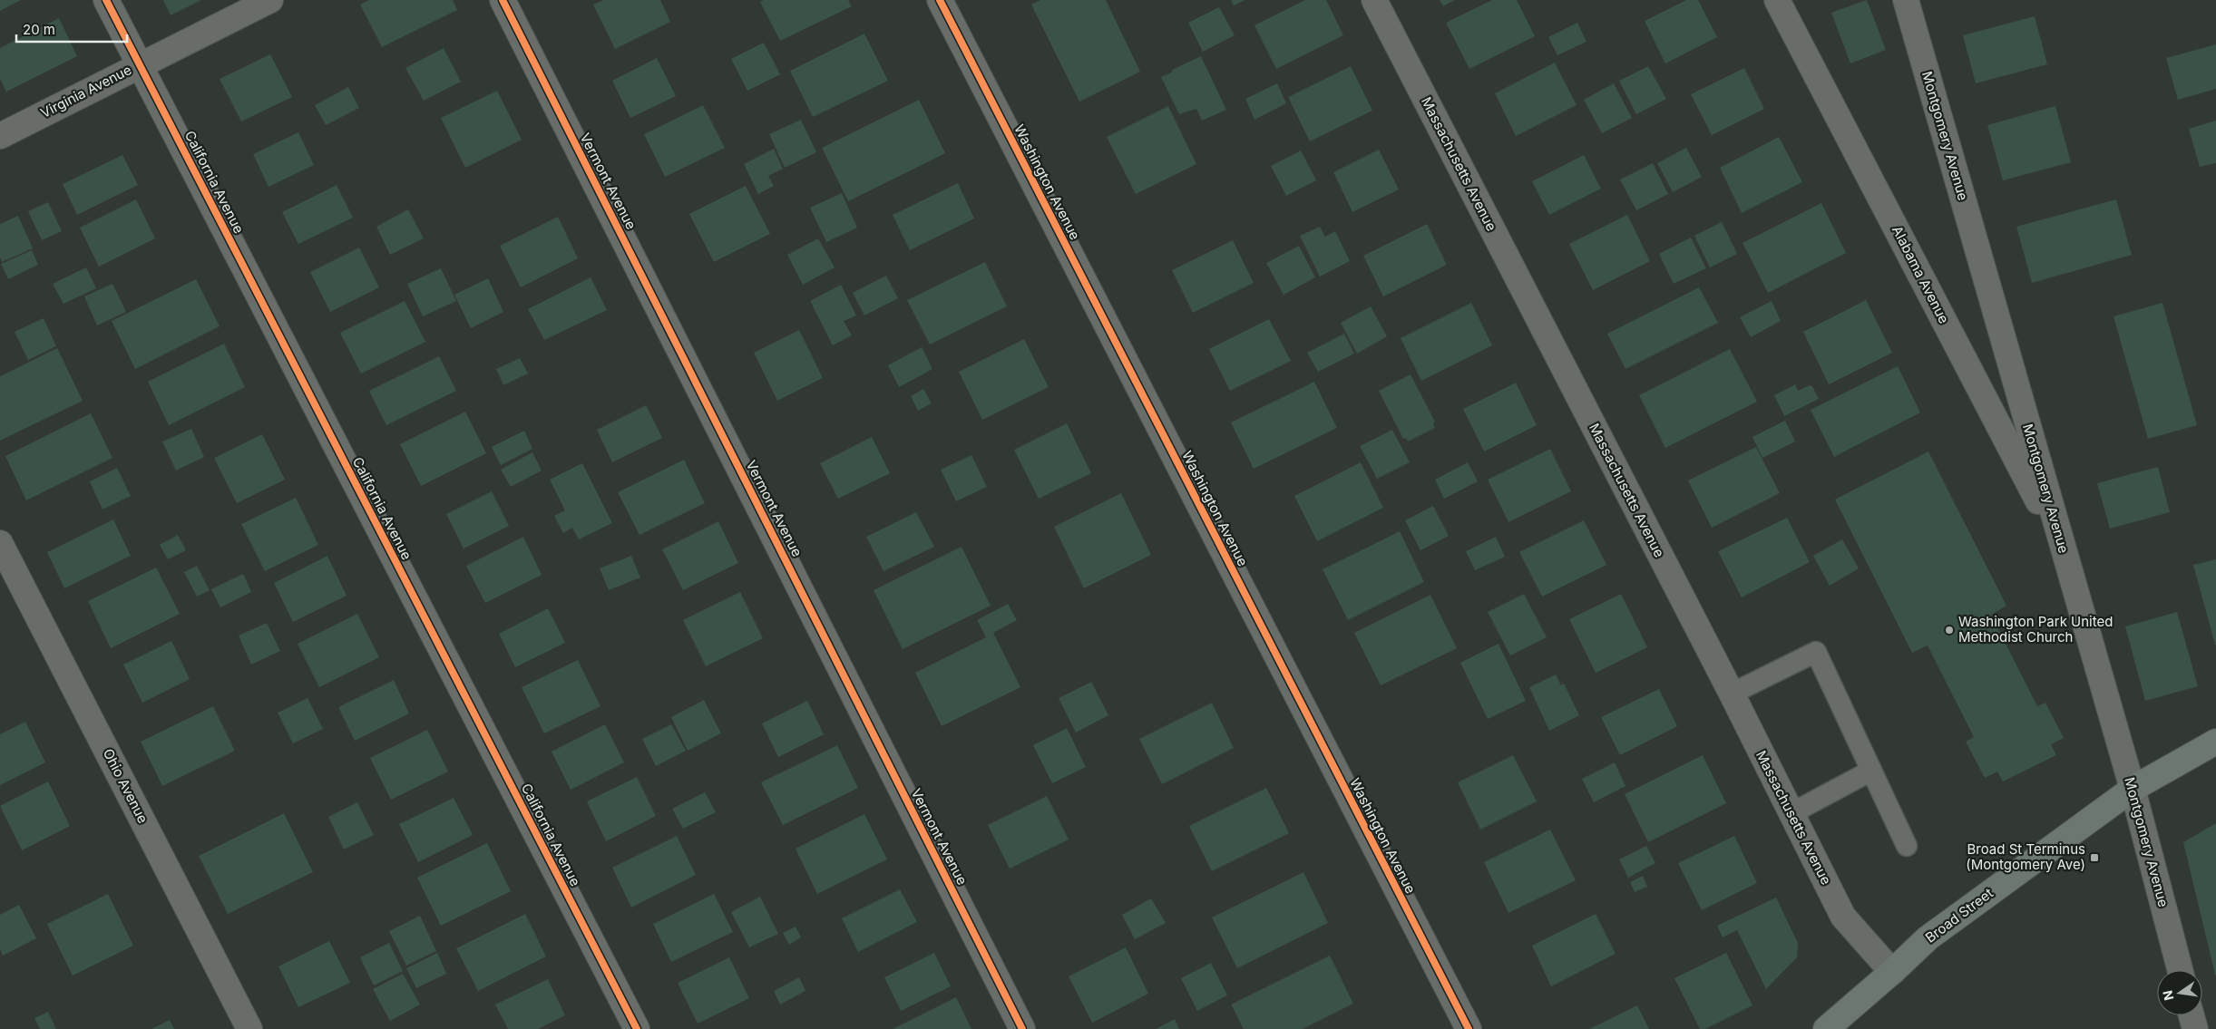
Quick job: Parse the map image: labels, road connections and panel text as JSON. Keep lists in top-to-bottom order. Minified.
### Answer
{"streets":{"main road":["Broad Street"],"street":["Virginia Avenue","Montgomery Avenue","Massachusetts Avenue","Vermont Avenue","California Avenue","Washington Avenue","Alabama Avenue","Ohio Avenue"]},"crossings":[["Virginia Avenue","California Avenue"],["Montgomery Avenue","Alabama Avenue"],["Montgomery Avenue","Broad Street"],["Massachusetts Avenue","Broad Street"]],"places":{"other":["Washington Park United Methodist Church"],"transit":["Broad St Terminus (Montgomery Ave)"]},"scale_bar":"20 m","north":"left"}
